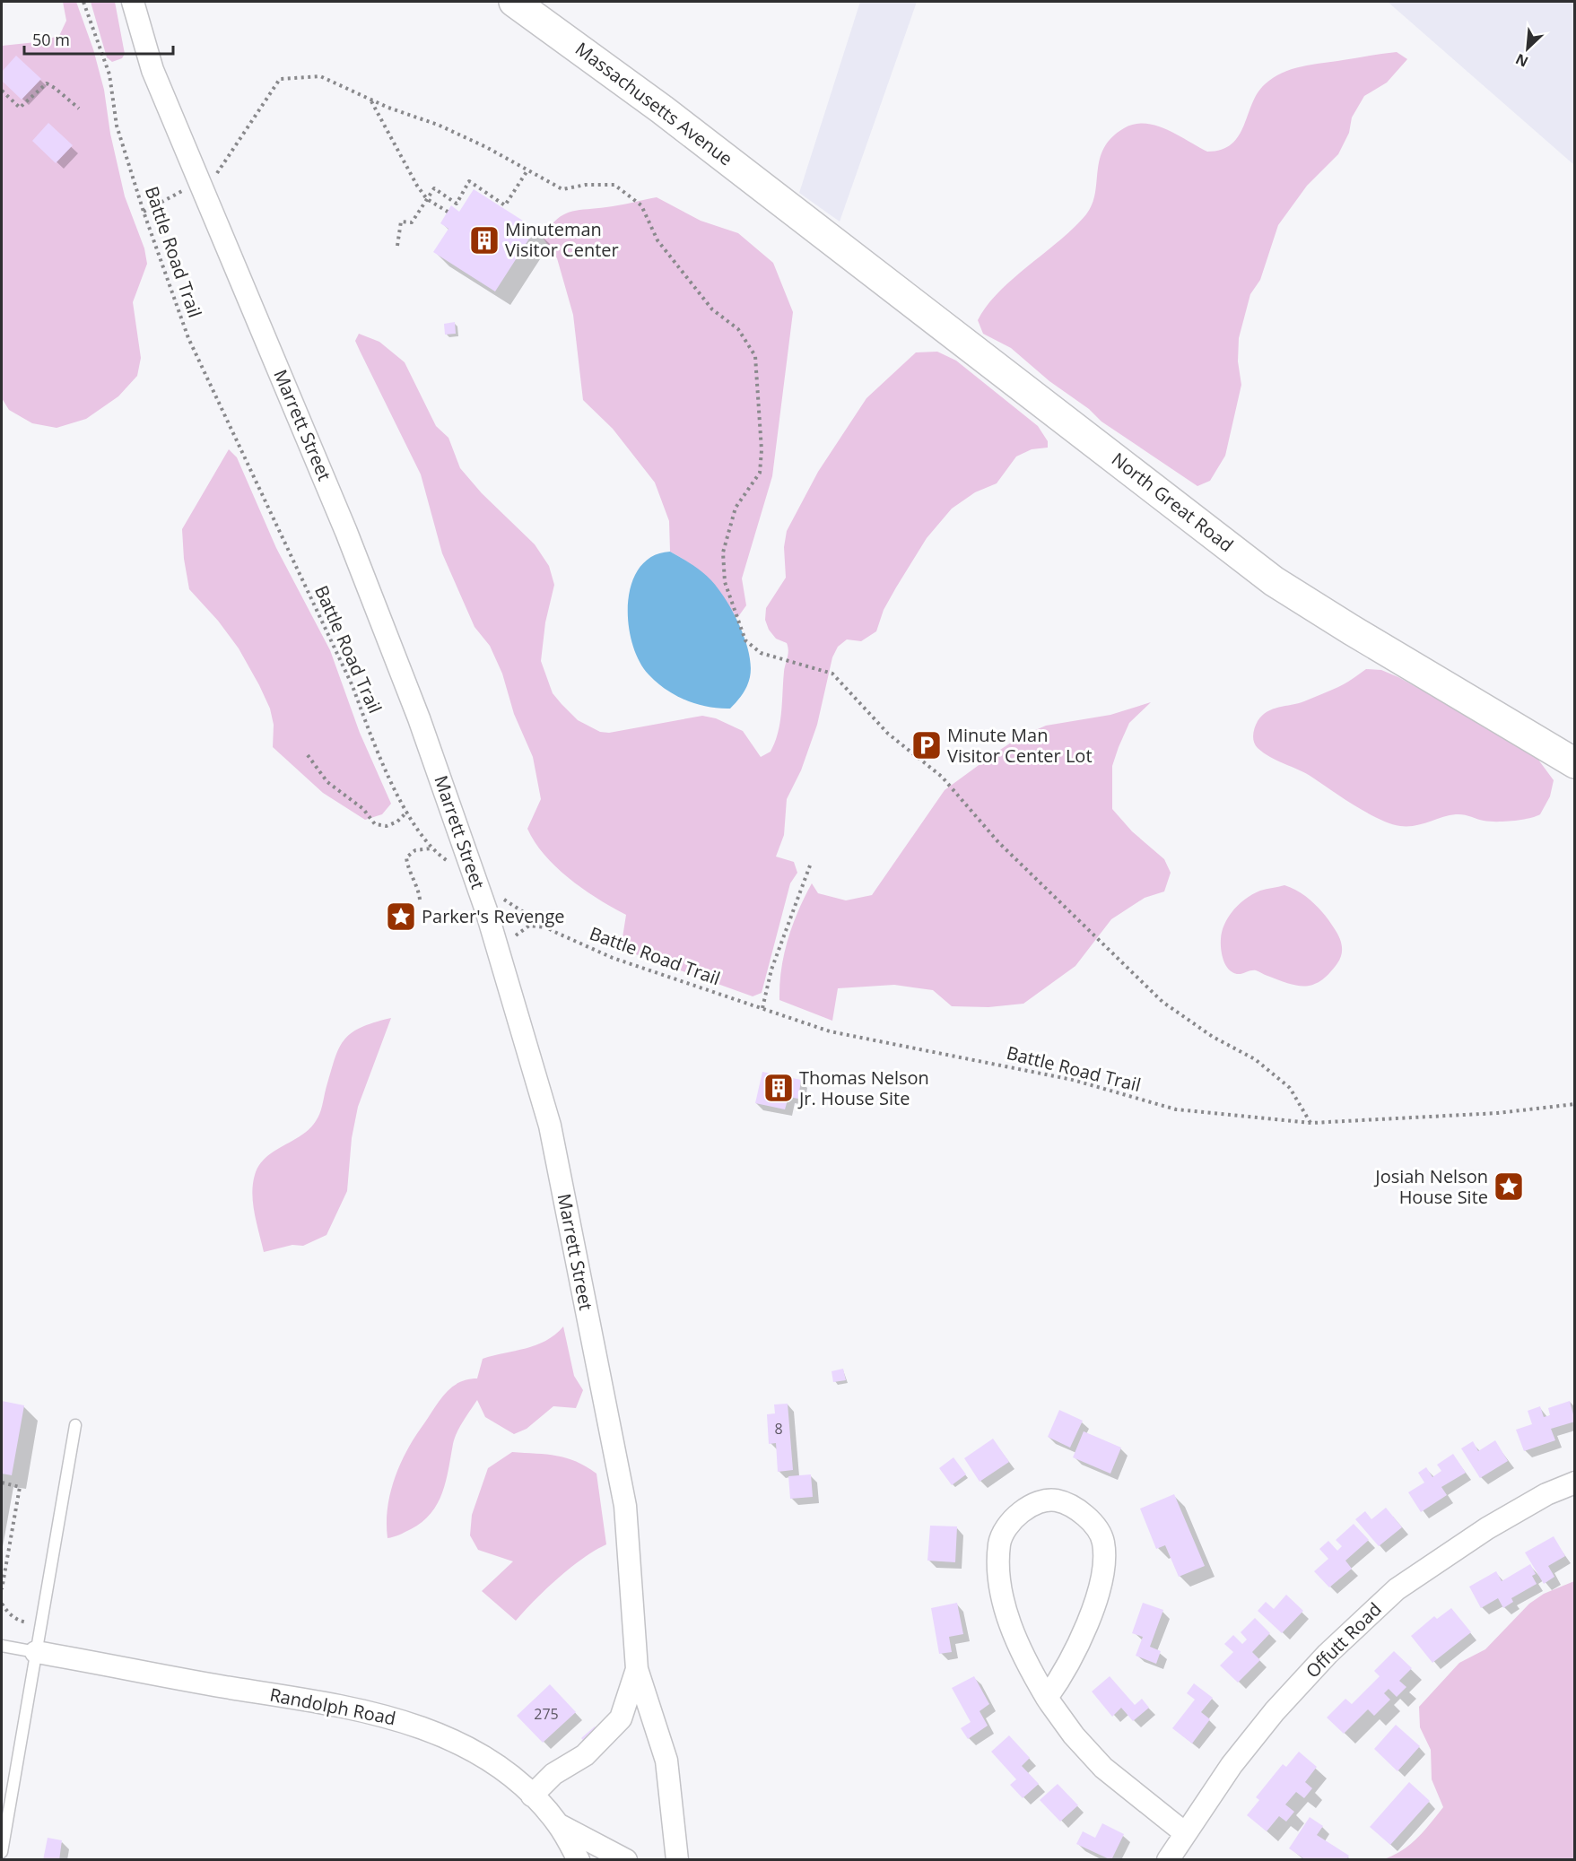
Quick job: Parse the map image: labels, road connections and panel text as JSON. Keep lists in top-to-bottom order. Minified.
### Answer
{"streets":{"main road":["Massachusetts Avenue","North Great Road"],"street":["Marrett Street","Offutt Road","Randolph Road"],"path":["Battle Road Trail"]},"crossings":[["Massachusetts Avenue","North Great Road"],["Battle Road Trail","Marrett Street"]],"places":{"building":["Minuteman Visitor Center","Thomas Nelson Jr. House Site"],"parking":["Minute Man Visitor Center Lot"],"place":["Parker's Revenge","Josiah Nelson House Site"]},"house_numbers":["8","275"],"scale_bar":"50 m","north":"bottom left"}
